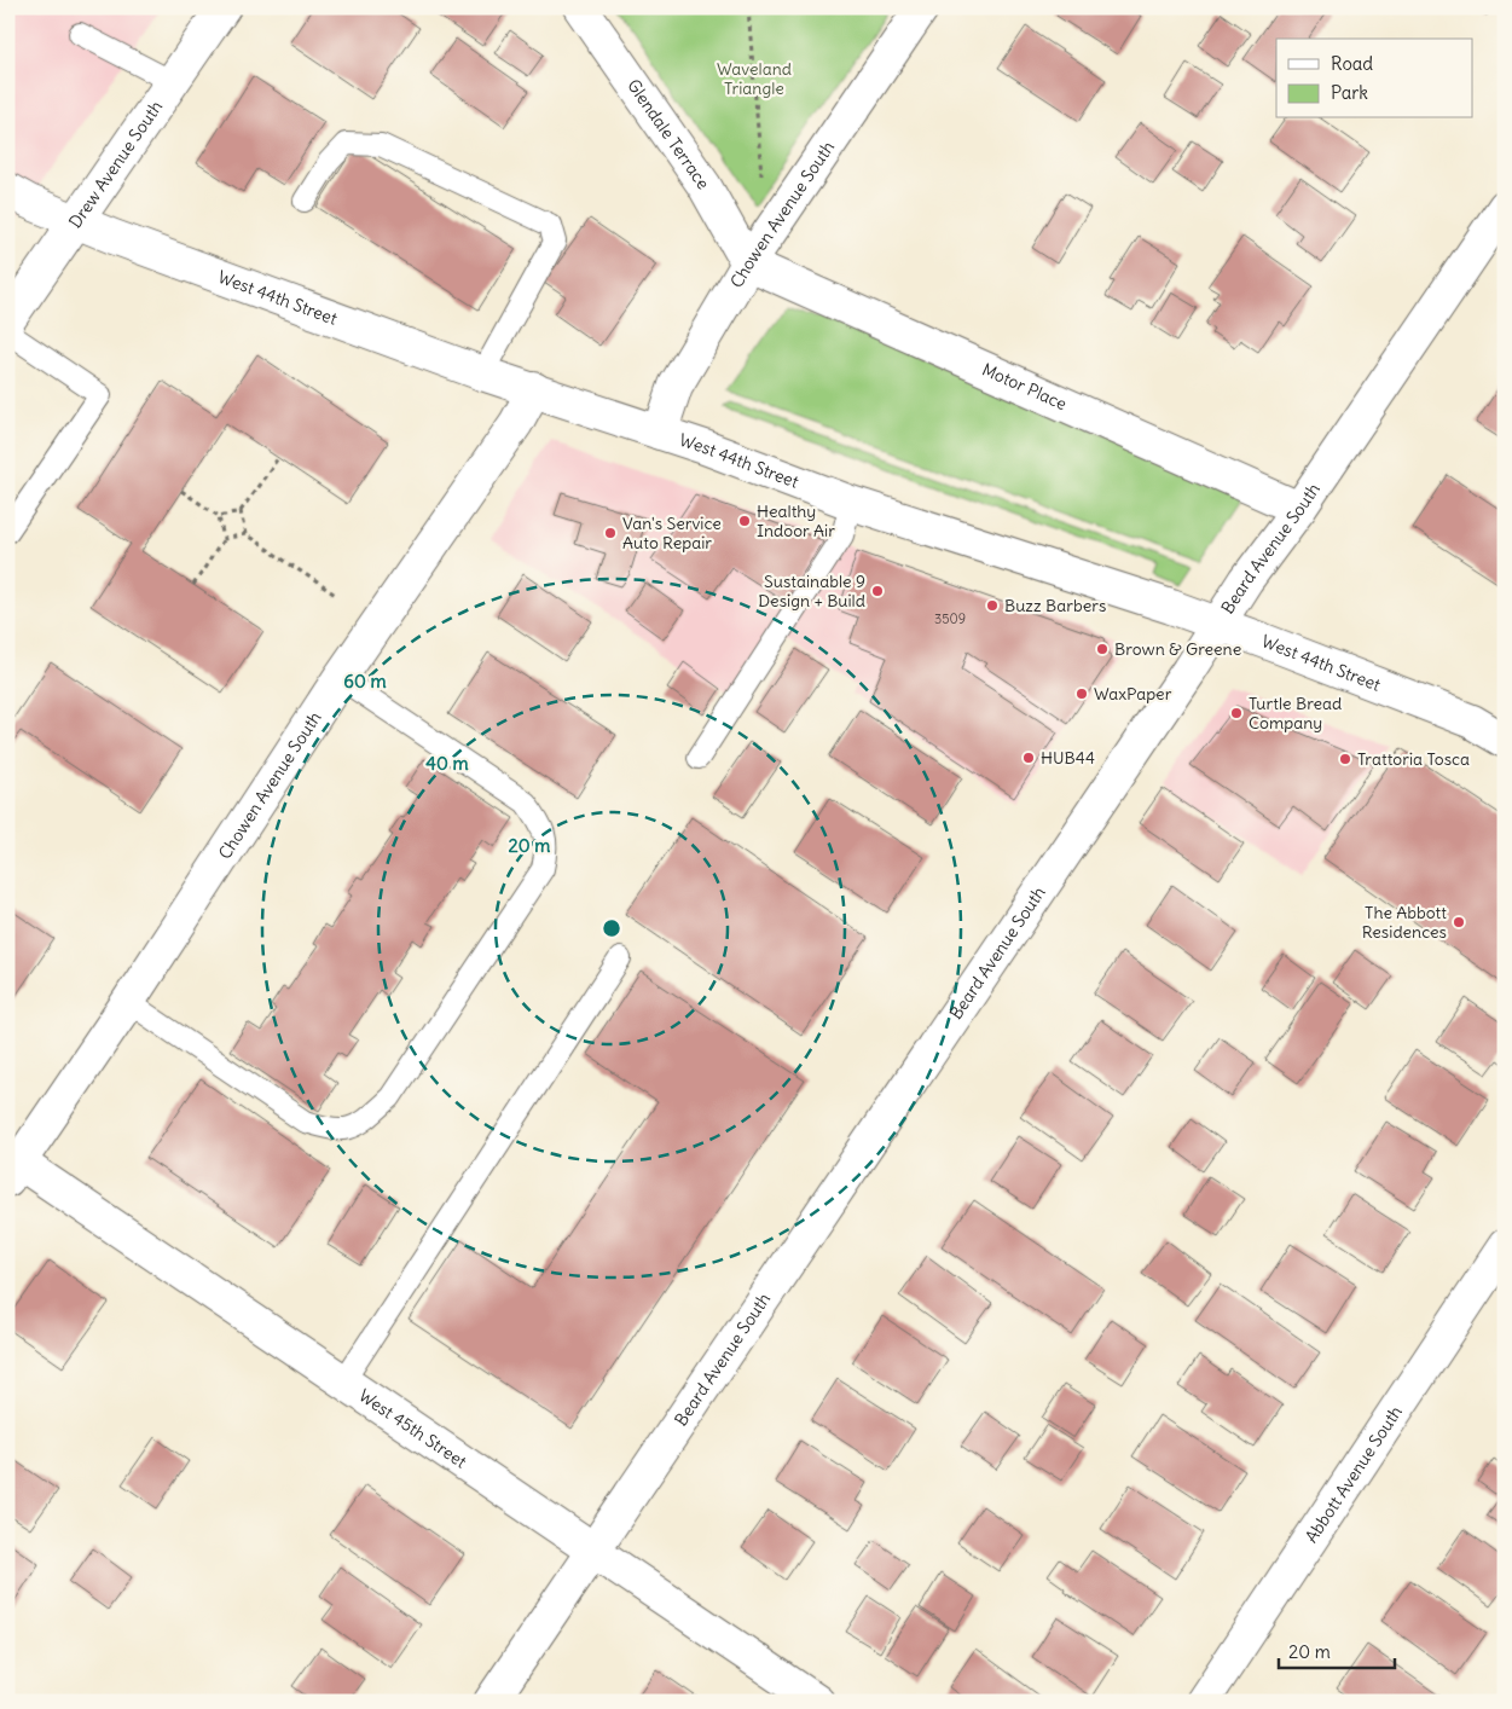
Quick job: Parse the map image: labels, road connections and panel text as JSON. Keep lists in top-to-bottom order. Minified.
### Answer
{"streets":{"street":["Glendale Terrace","Drew Avenue South","Chowen Avenue South","West 44th Street","Motor Place","Beard Avenue South","West 45th Street","Abbott Avenue South"]},"crossings":[["Glendale Terrace","Chowen Avenue South"],["Glendale Terrace","Motor Place"],["Drew Avenue South","West 44th Street"],["Chowen Avenue South","West 44th Street"],["Chowen Avenue South","Motor Place"],["Chowen Avenue South","West 45th Street"],["West 44th Street","Beard Avenue South"],["Motor Place","Beard Avenue South"],["Beard Avenue South","West 45th Street"]],"parks":["Waveland Triangle"],"places":["Healthy Indoor Air","Van's Service Auto Repair","Sustainable 9 Design + Build","Buzz Barbers","Brown & Greene","WaxPaper","Turtle Bread Company","HUB44","Trattoria Tosca","The Abbott Residences"],"house_numbers":["3509"],"legend":["Road","Park"],"scale_bar":"20 m","rings":["60 m","40 m","20 m"]}
